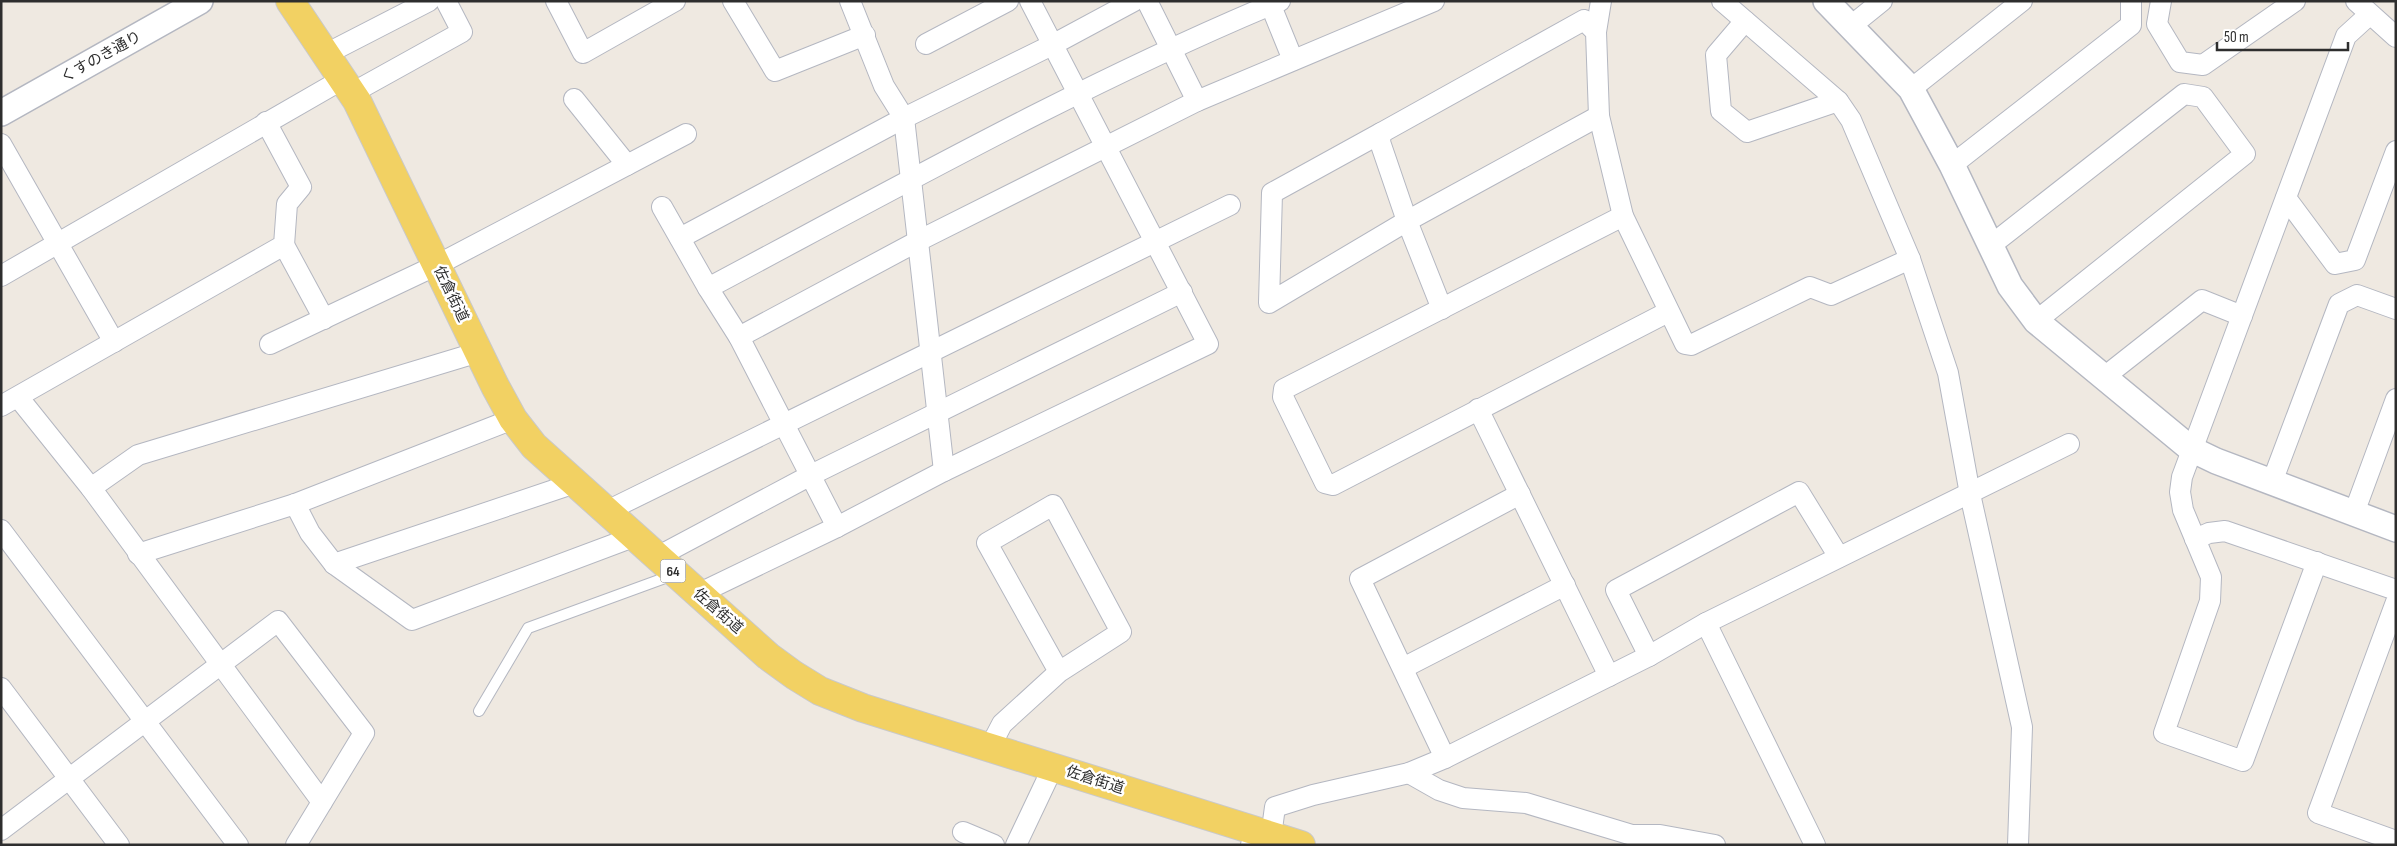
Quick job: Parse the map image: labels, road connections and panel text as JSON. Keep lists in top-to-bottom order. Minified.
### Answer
{"streets":{"main road":["佐倉街道","64"],"street":["くすのき通り"]},"scale_bar":"50 m"}
